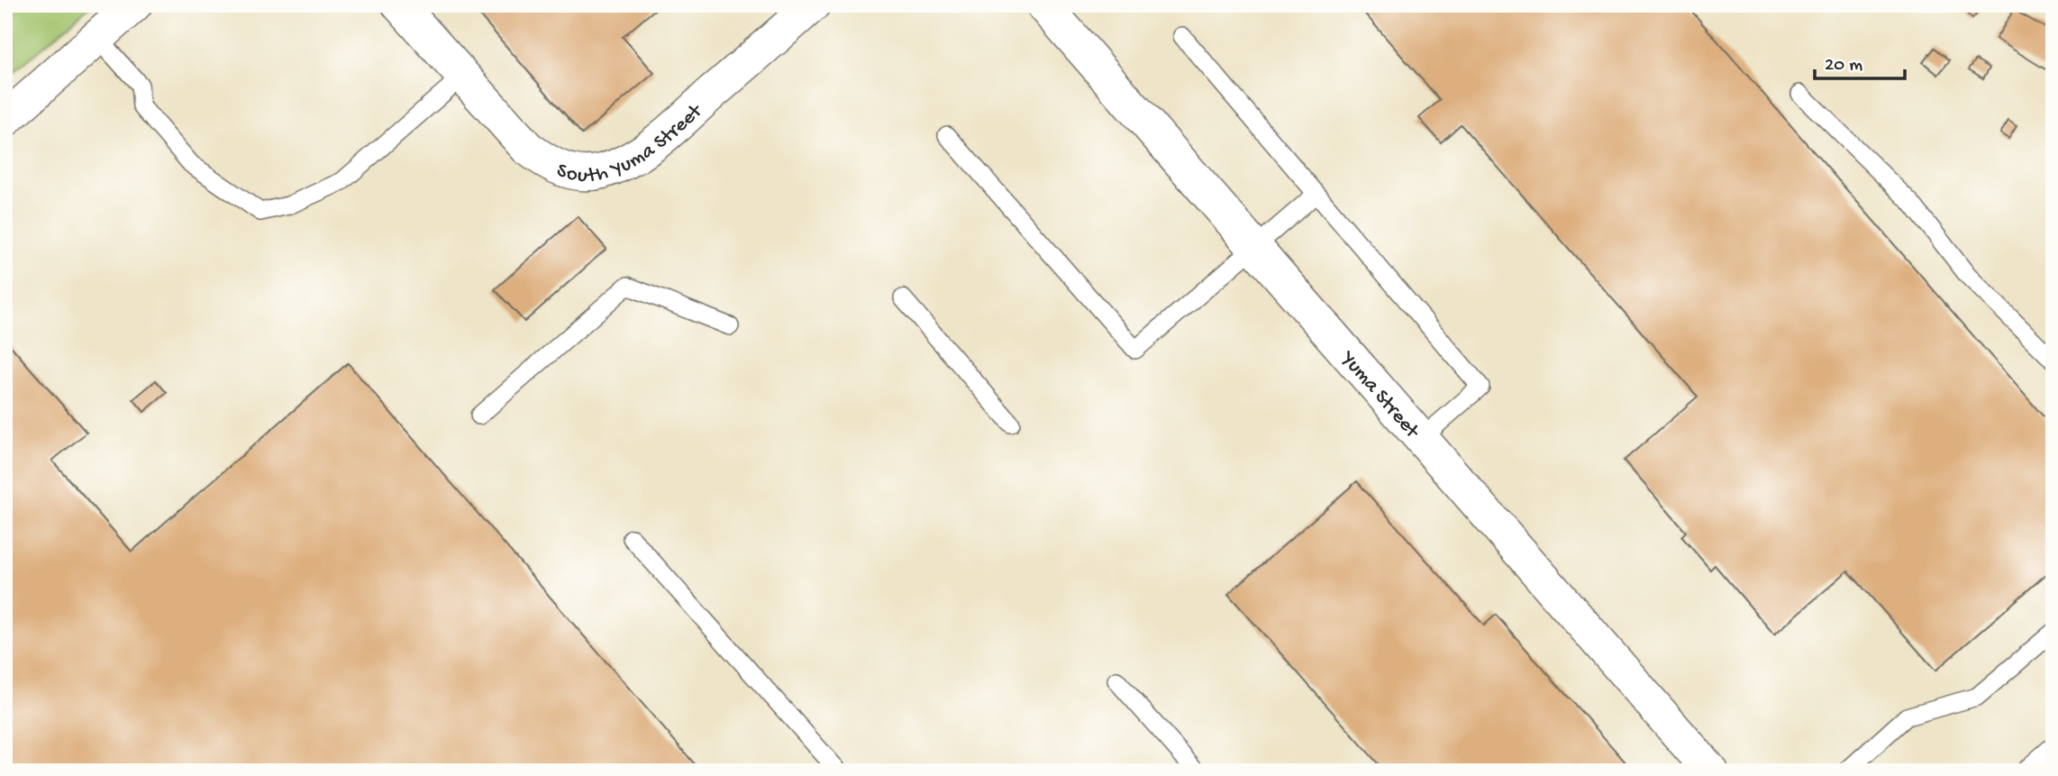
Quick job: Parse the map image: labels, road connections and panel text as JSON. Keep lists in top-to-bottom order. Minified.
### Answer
{"streets":{"street":["South Yuma Street","Yuma Street"]},"scale_bar":"20 m"}
